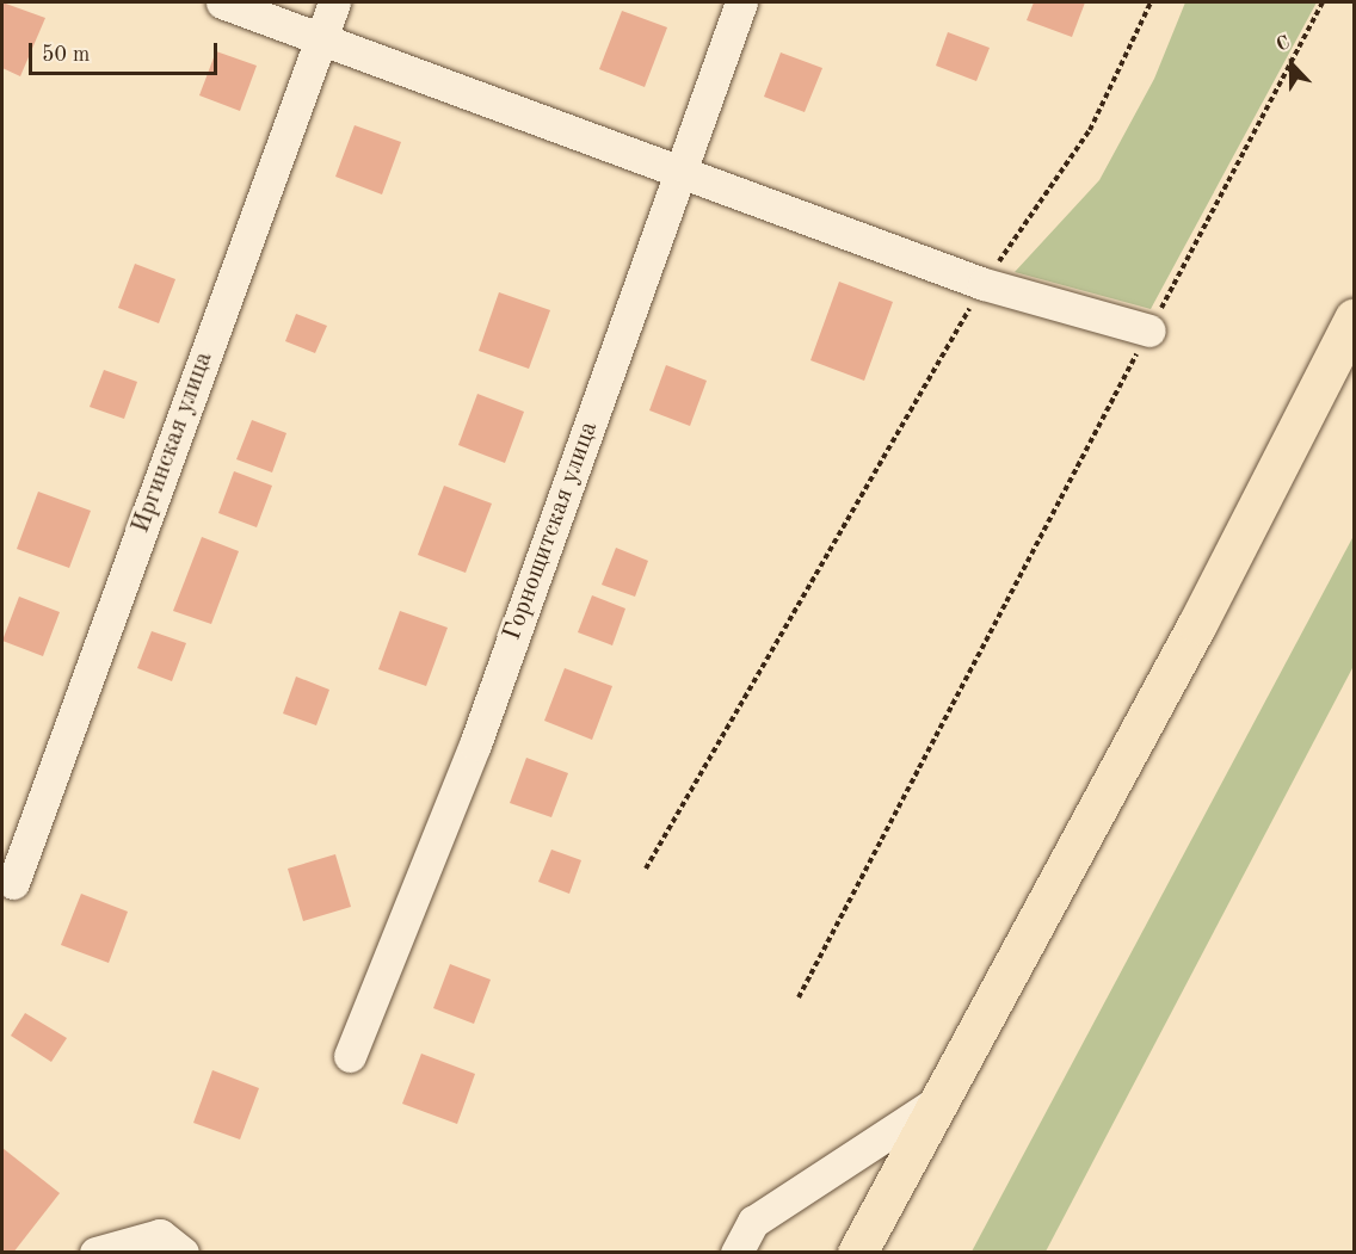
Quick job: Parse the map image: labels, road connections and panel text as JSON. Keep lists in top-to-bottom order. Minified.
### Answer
{"streets":{"street":["Иргинская улица","Горнощитская улица"]},"scale_bar":"50 m","north":"top"}
